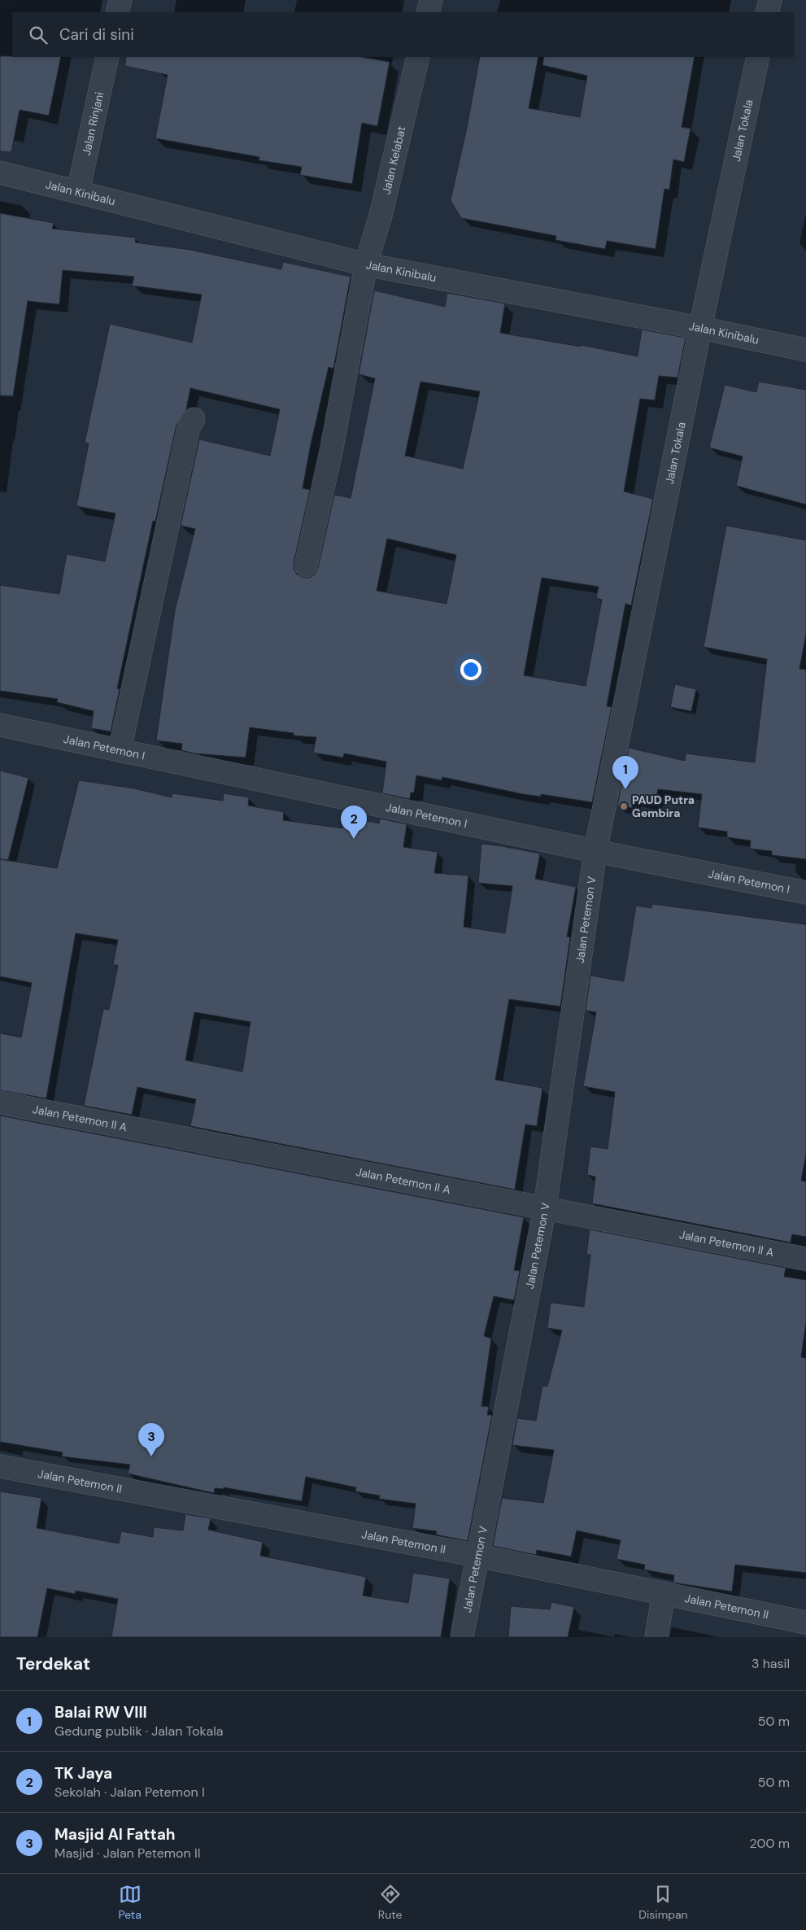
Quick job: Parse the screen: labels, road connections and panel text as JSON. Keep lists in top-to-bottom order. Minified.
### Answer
{"streets":{"street":["Jalan Rinjani","Jalan Tokala","Jalan Kelabat","Jalan Kinibalu","Jalan Petemon I","Jalan Petemon V","Jalan Petemon II A","Jalan Petemon II"]},"crossings":[["Jalan Rinjani","Jalan Kinibalu"],["Jalan Tokala","Jalan Kinibalu"],["Jalan Tokala","Jalan Petemon I"],["Jalan Tokala","Jalan Petemon V"],["Jalan Kelabat","Jalan Kinibalu"],["Jalan Petemon I","Jalan Petemon V"],["Jalan Petemon V","Jalan Petemon II A"],["Jalan Petemon V","Jalan Petemon II"]],"places":["PAUD Putra Gembira"],"page":{"search":"Cari di sini","pins":["1","2","3"],"heading":["Terdekat","3 hasil"],"list":[{"mark":"1","name":"Balai RW VIII","note":"Gedung publik · Jalan Tokala","value":"50 m"},{"mark":"2","name":"TK Jaya","note":"Sekolah · Jalan Petemon I","value":"50 m"},{"mark":"3","name":"Masjid Al Fattah","note":"Masjid · Jalan Petemon II","value":"200 m"}],"nav":["Peta","Rute","Disimpan"]}}
